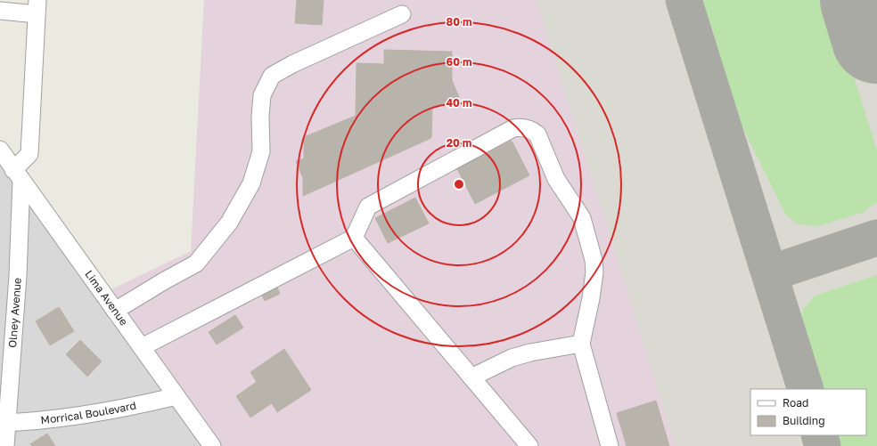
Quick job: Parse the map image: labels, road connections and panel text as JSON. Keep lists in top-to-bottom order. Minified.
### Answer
{"streets":{"street":["Lima Avenue","Olney Avenue","Morrical Boulevard"]},"crossings":[["Lima Avenue","Olney Avenue"],["Lima Avenue","Morrical Boulevard"],["Olney Avenue","Morrical Boulevard"]],"legend":["Road","Building"],"rings":["80 m","60 m","40 m","20 m"]}
